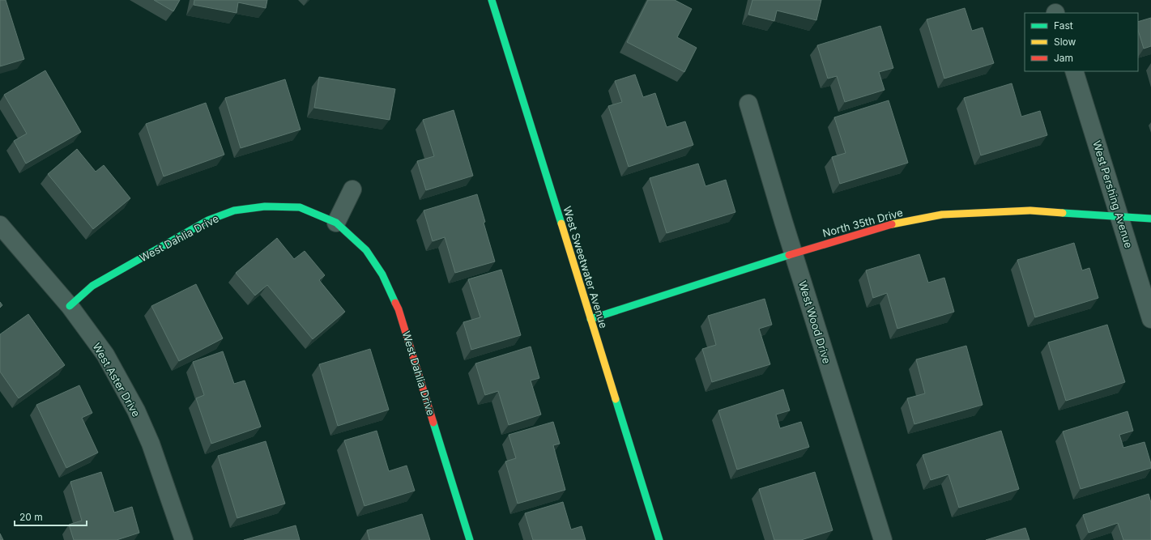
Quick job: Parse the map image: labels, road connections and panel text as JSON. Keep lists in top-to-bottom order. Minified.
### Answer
{"streets":{"street":["West Pershing Avenue","North 35th Drive","West Dahlia Drive","West Sweetwater Avenue","West Wood Drive","West Aster Drive"]},"crossings":[["West Pershing Avenue","North 35th Drive"],["North 35th Drive","West Sweetwater Avenue"],["North 35th Drive","West Wood Drive"],["West Dahlia Drive","West Aster Drive"]],"legend":["Fast","Slow","Jam"],"scale_bar":"20 m"}
